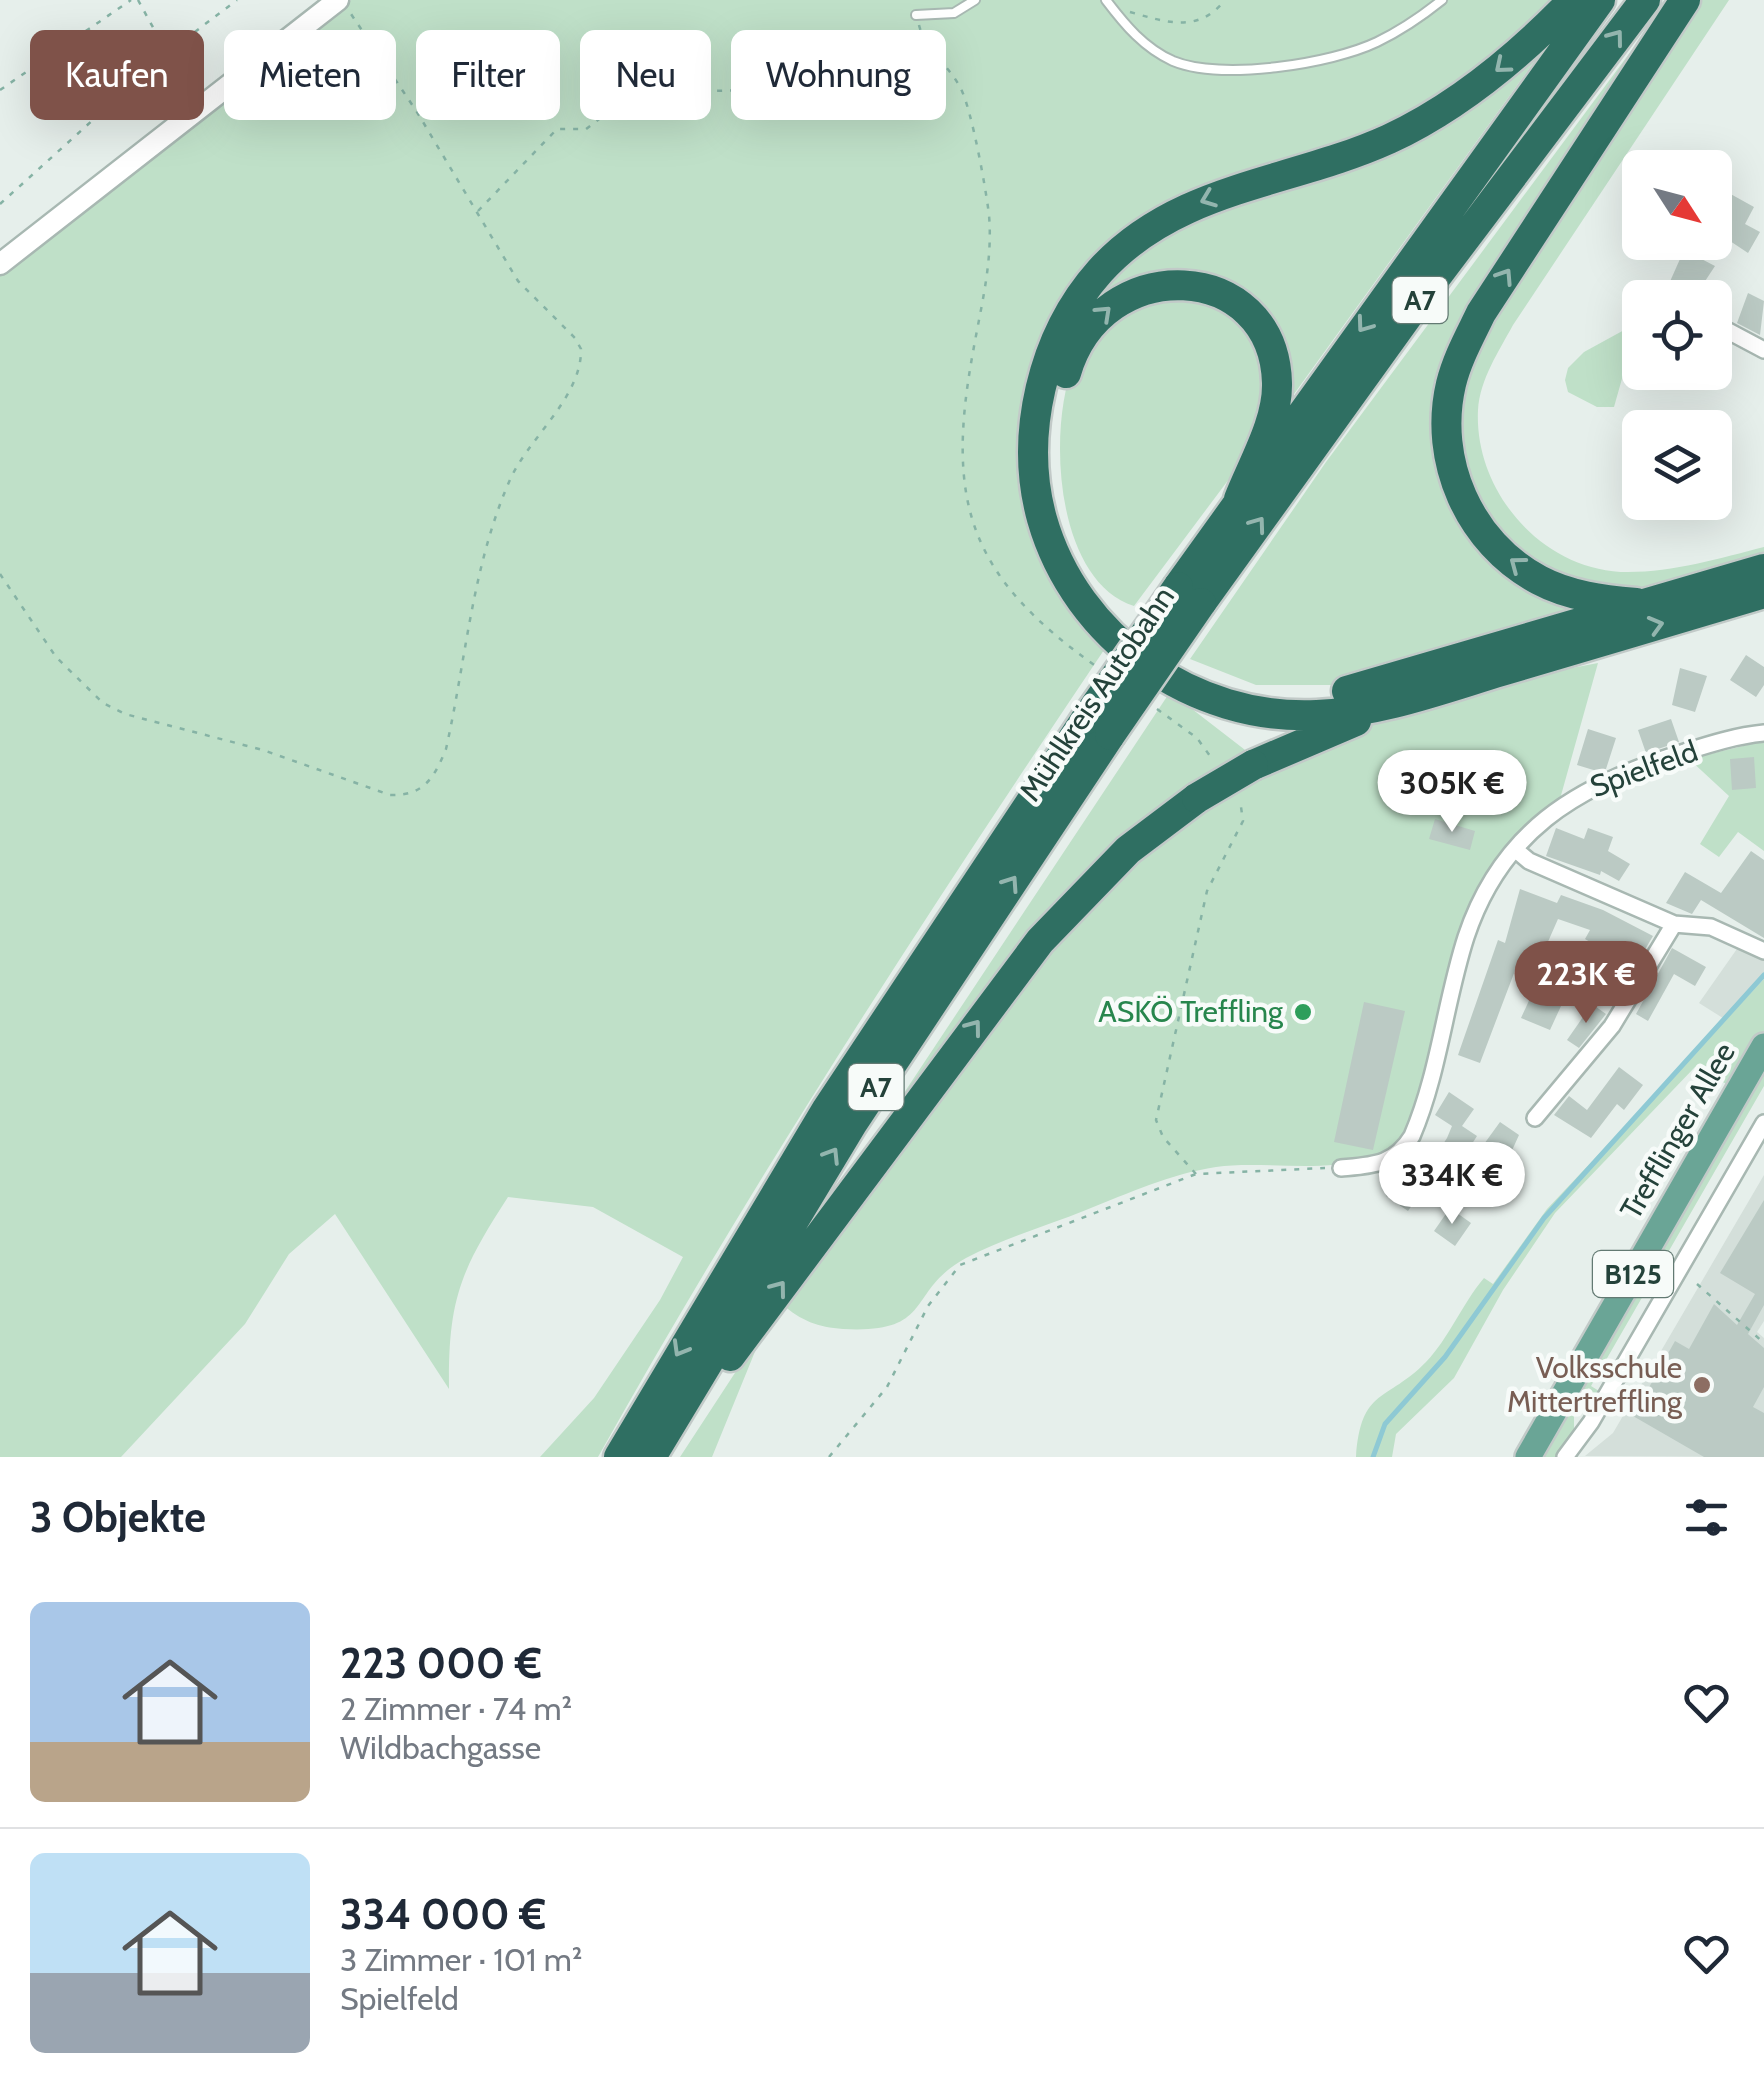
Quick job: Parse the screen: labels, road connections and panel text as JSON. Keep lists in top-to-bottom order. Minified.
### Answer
{"streets":{"highway":["A7","Mühlkreis Autobahn"],"main road":["Trefflinger Allee","B125"],"street":["Spielfeld"]},"places":["ASKÖ Treffling","Volksschule Mittertreffling"],"north":"bottom right","page":{"chip":["Kaufen","Mieten","Filter","Neu","Wohnung"],"price":["305K €","223K €","334K €"],"heading":"3 Objekte","list":[{"name":"223 000 €","note":"2 Zimmer · 74 m² · Wildbachgasse"},{"name":"334 000 €","note":"3 Zimmer · 101 m² · Spielfeld"}]}}
